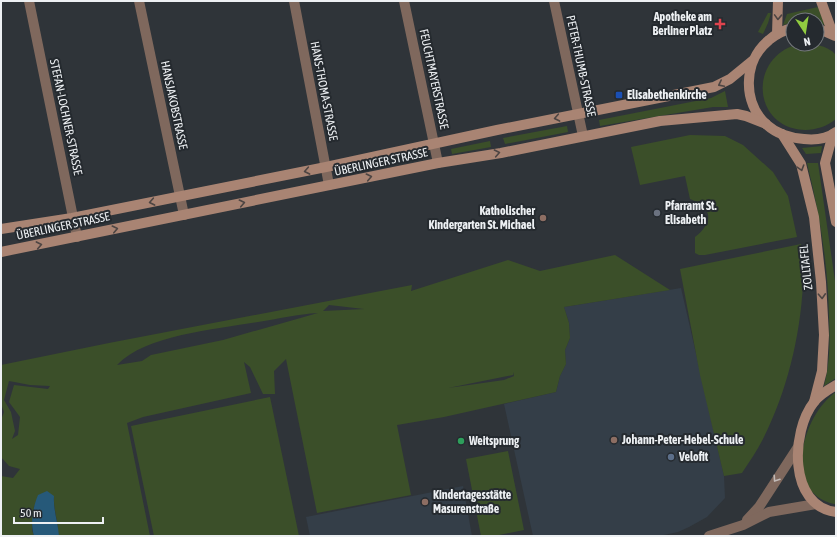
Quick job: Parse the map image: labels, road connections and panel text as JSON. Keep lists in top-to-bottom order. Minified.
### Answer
{"streets":{"street":["PETER-THUMB-STRASSE","FEUCHTMAYERSTRASSE","HANS-THOMA-STRASSE","HANSJAKOBSTRASSE","STEFAN-LOCHNER-STRASSE","ÜBERLINGER STRASSE","ZOLLTAFEL"]},"crossings":[["PETER-THUMB-STRASSE","ÜBERLINGER STRASSE"],["FEUCHTMAYERSTRASSE","ÜBERLINGER STRASSE"],["HANS-THOMA-STRASSE","ÜBERLINGER STRASSE"],["HANSJAKOBSTRASSE","ÜBERLINGER STRASSE"],["STEFAN-LOCHNER-STRASSE","ÜBERLINGER STRASSE"]],"places":{"health":["Apotheke am Berliner Platz"],"transit":["Elisabethenkirche"],"other":["Pfarramt St. Elisabeth","Katholischer Kindergarten St. Michael","Johann-Peter-Hebel-Schule","Weitsprung","Velofit","Kindertagesstätte Masurenstraße"]},"scale_bar":"50 m","north":"bottom"}
